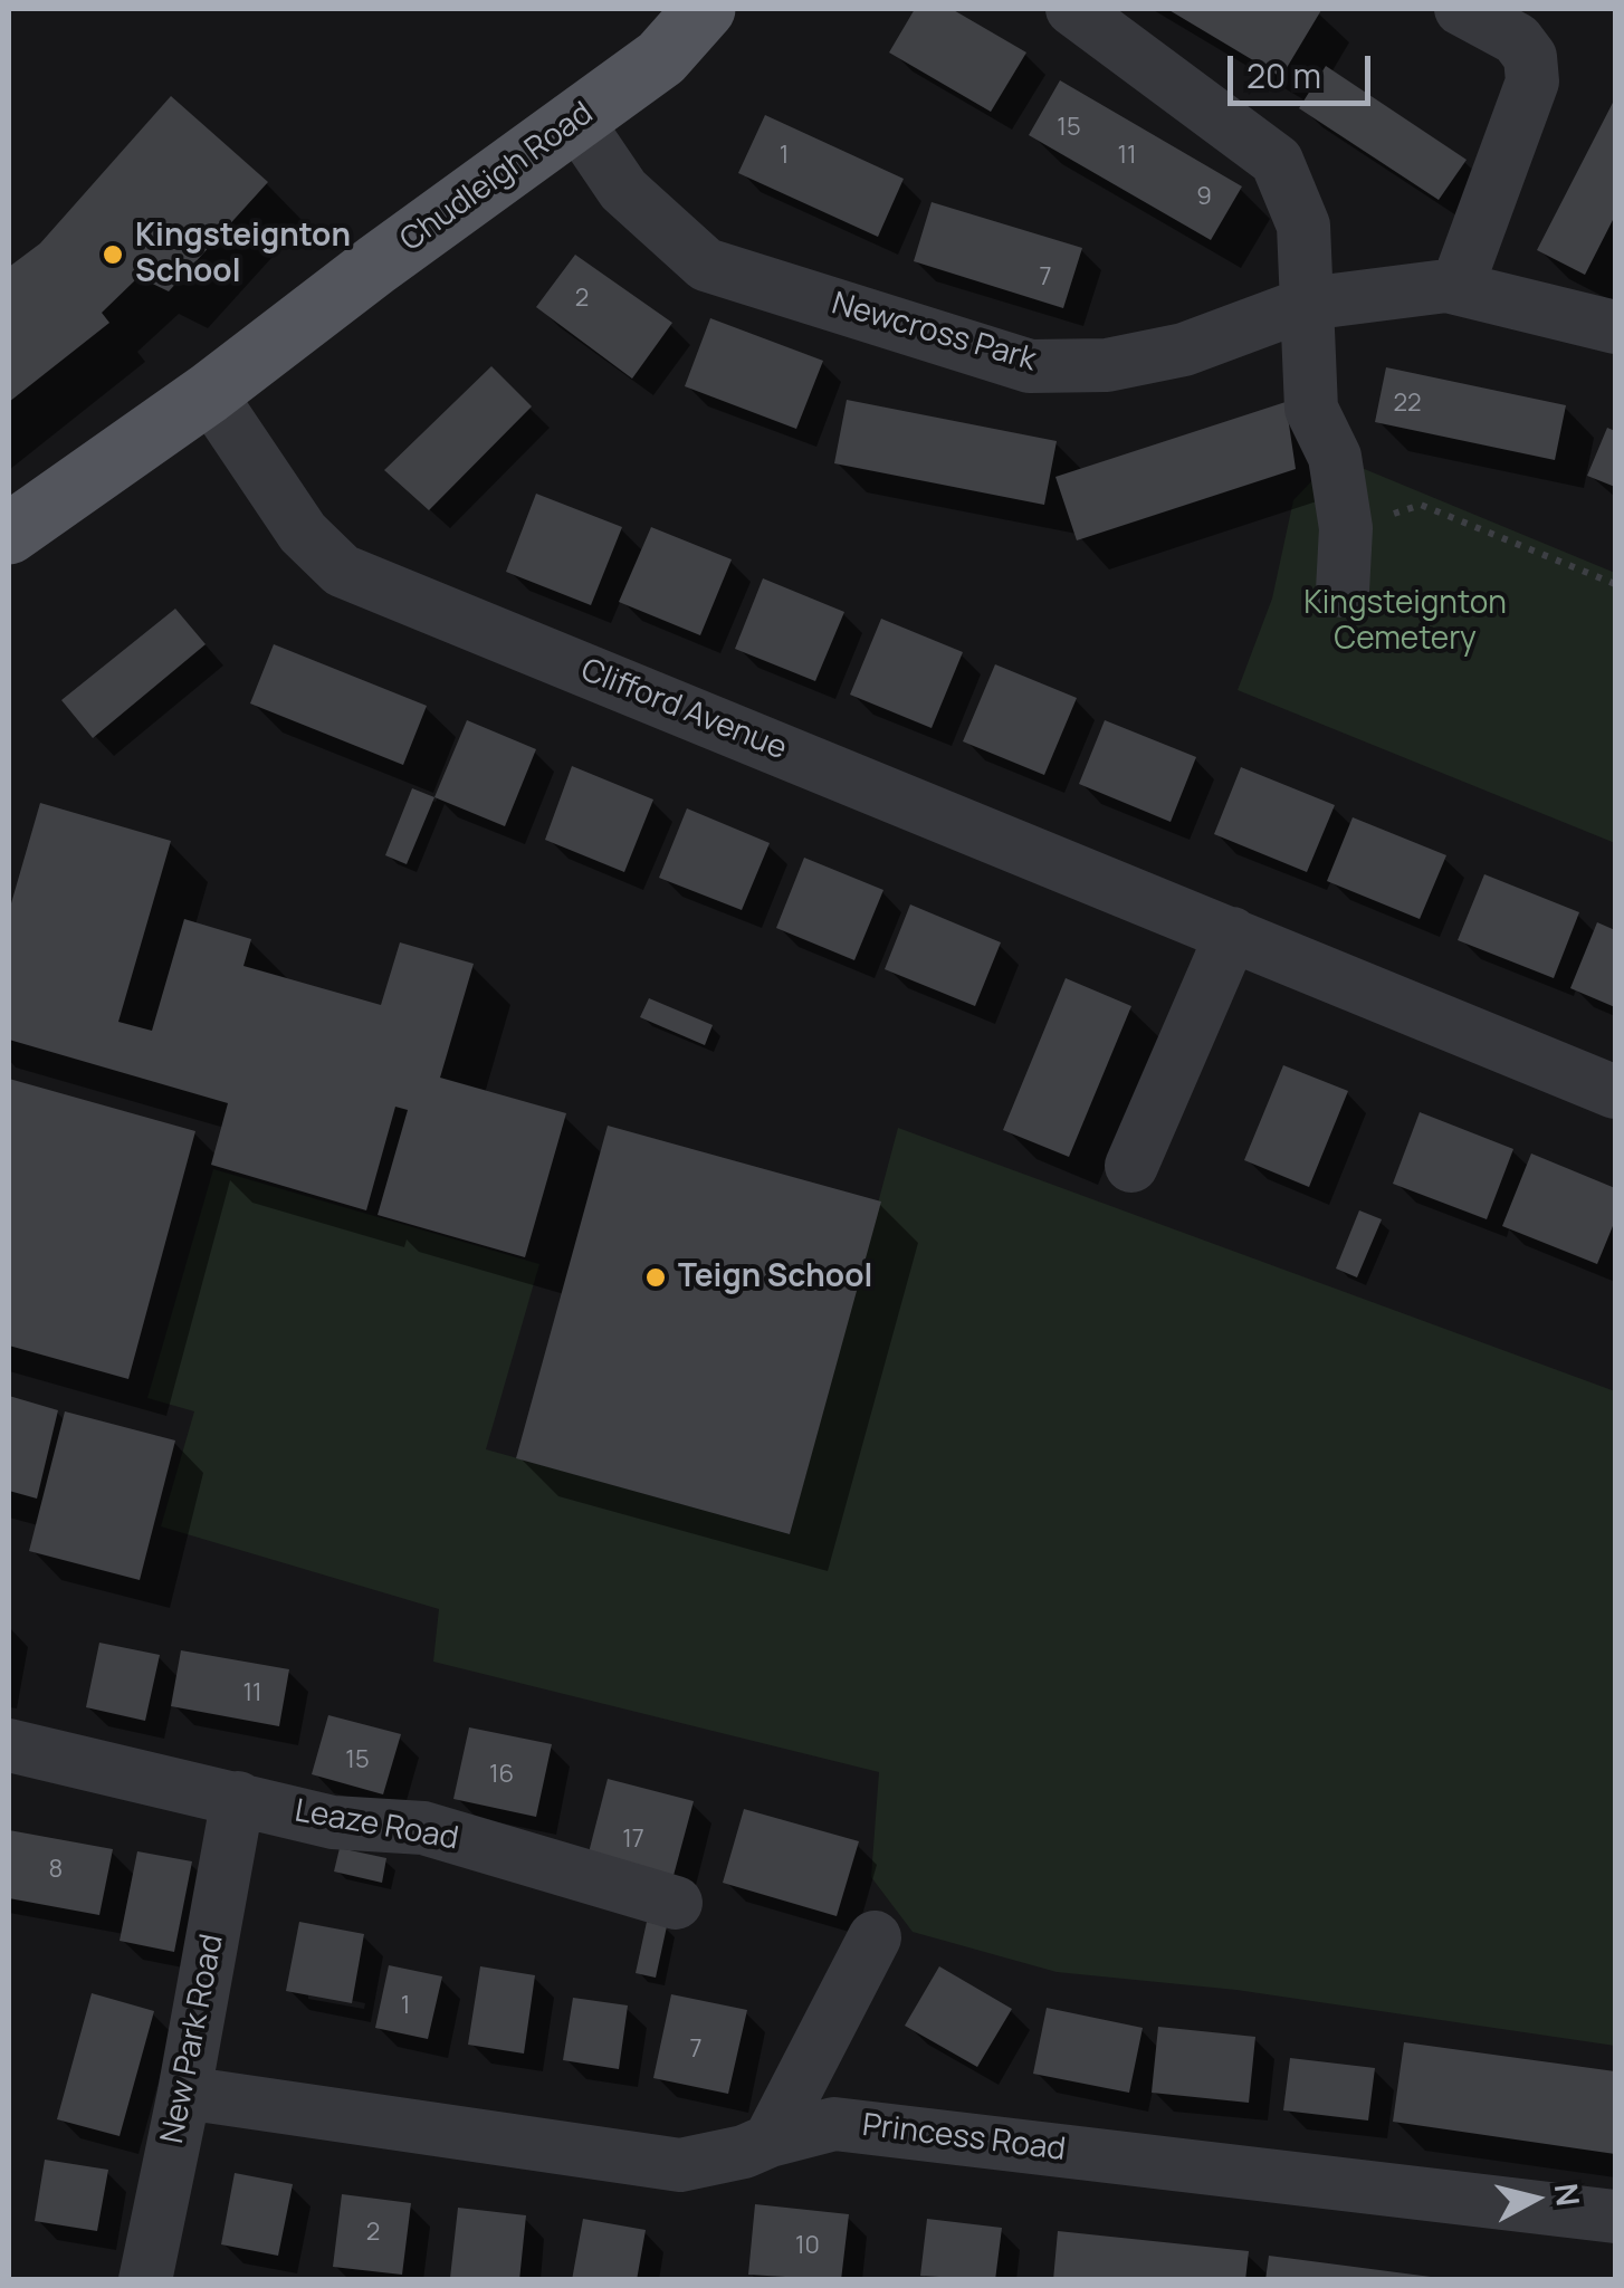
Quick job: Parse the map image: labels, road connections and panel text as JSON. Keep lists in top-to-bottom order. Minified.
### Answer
{"streets":{"main road":["Chudleigh Road"],"street":["Newcross Park","Clifford Avenue","Leaze Road","New Park Road","Princess Road"]},"crossings":[["Chudleigh Road","Newcross Park"],["Chudleigh Road","Clifford Avenue"],["Leaze Road","New Park Road"],["New Park Road","Princess Road"]],"parks":["Kingsteignton Cemetery"],"places":["Kingsteignton School","Teign School"],"house_numbers":["15","1","11","9","7","2","22","11","15","16","17","8","1","7","2","10"],"scale_bar":"20 m","north":"right"}
